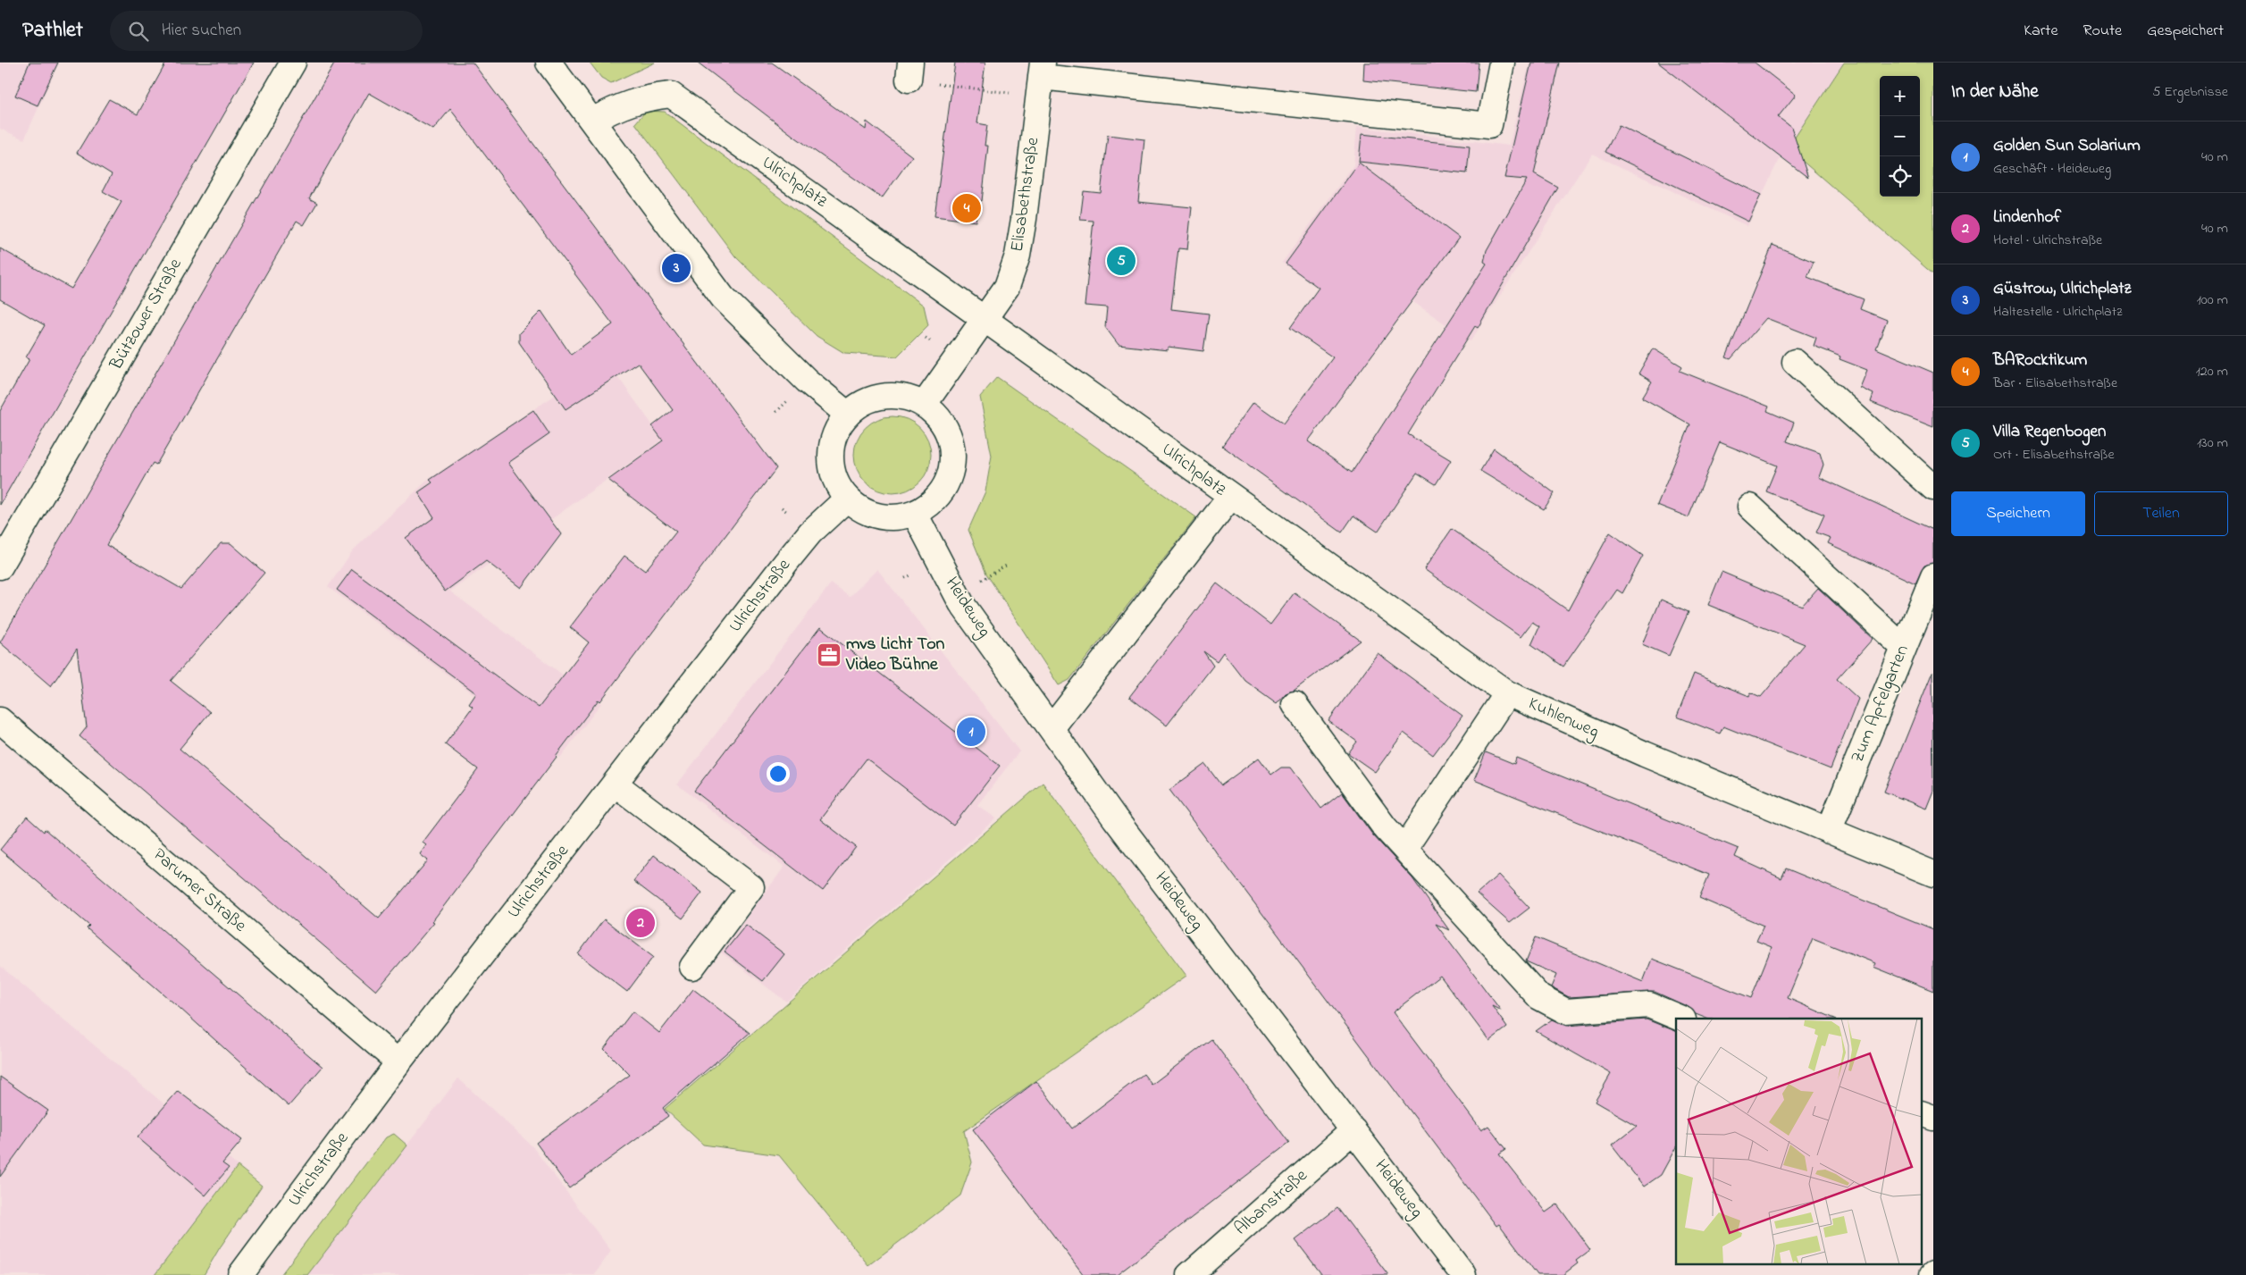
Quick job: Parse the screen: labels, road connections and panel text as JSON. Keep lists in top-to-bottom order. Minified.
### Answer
{"streets":{"street":["Ulrichplatz","Elisabethstraße","Bützower Straße","Ulrichstraße","Heideweg","Zum Apfelgarten","Kuhlenweg","Parumer Straße","Albanstraße"]},"crossings":[["Ulrichplatz","Elisabethstraße"],["Ulrichplatz","Heideweg"],["Ulrichplatz","Kuhlenweg"],["Ulrichstraße","Heideweg"],["Ulrichstraße","Parumer Straße"],["Heideweg","Albanstraße"],["Zum Apfelgarten","Kuhlenweg"]],"places":{"office":["mvs Licht Ton Video Bühne"]},"page":{"header":"Pathlet","search":"Hier suchen","nav":["Karte","Route","Gespeichert"],"heading":["In der Nähe","5 Ergebnisse"],"map_buttons":["+","−"],"list":[{"mark":"1","name":"Golden Sun Solarium","note":"Geschäft · Heideweg","value":"40 m"},{"mark":"2","name":"Lindenhof","note":"Hotel · Ulrichstraße","value":"40 m"},{"mark":"3","name":"Güstrow, Ulrichplatz","note":"Haltestelle · Ulrichplatz","value":"100 m"},{"mark":"4","name":"BARocktikum","note":"Bar · Elisabethstraße","value":"120 m"},{"mark":"5","name":"Villa Regenbogen","note":"Ort · Elisabethstraße","value":"130 m"}],"pins":["4","5","3","1","2"],"buttons":["Speichern","Teilen"]}}
